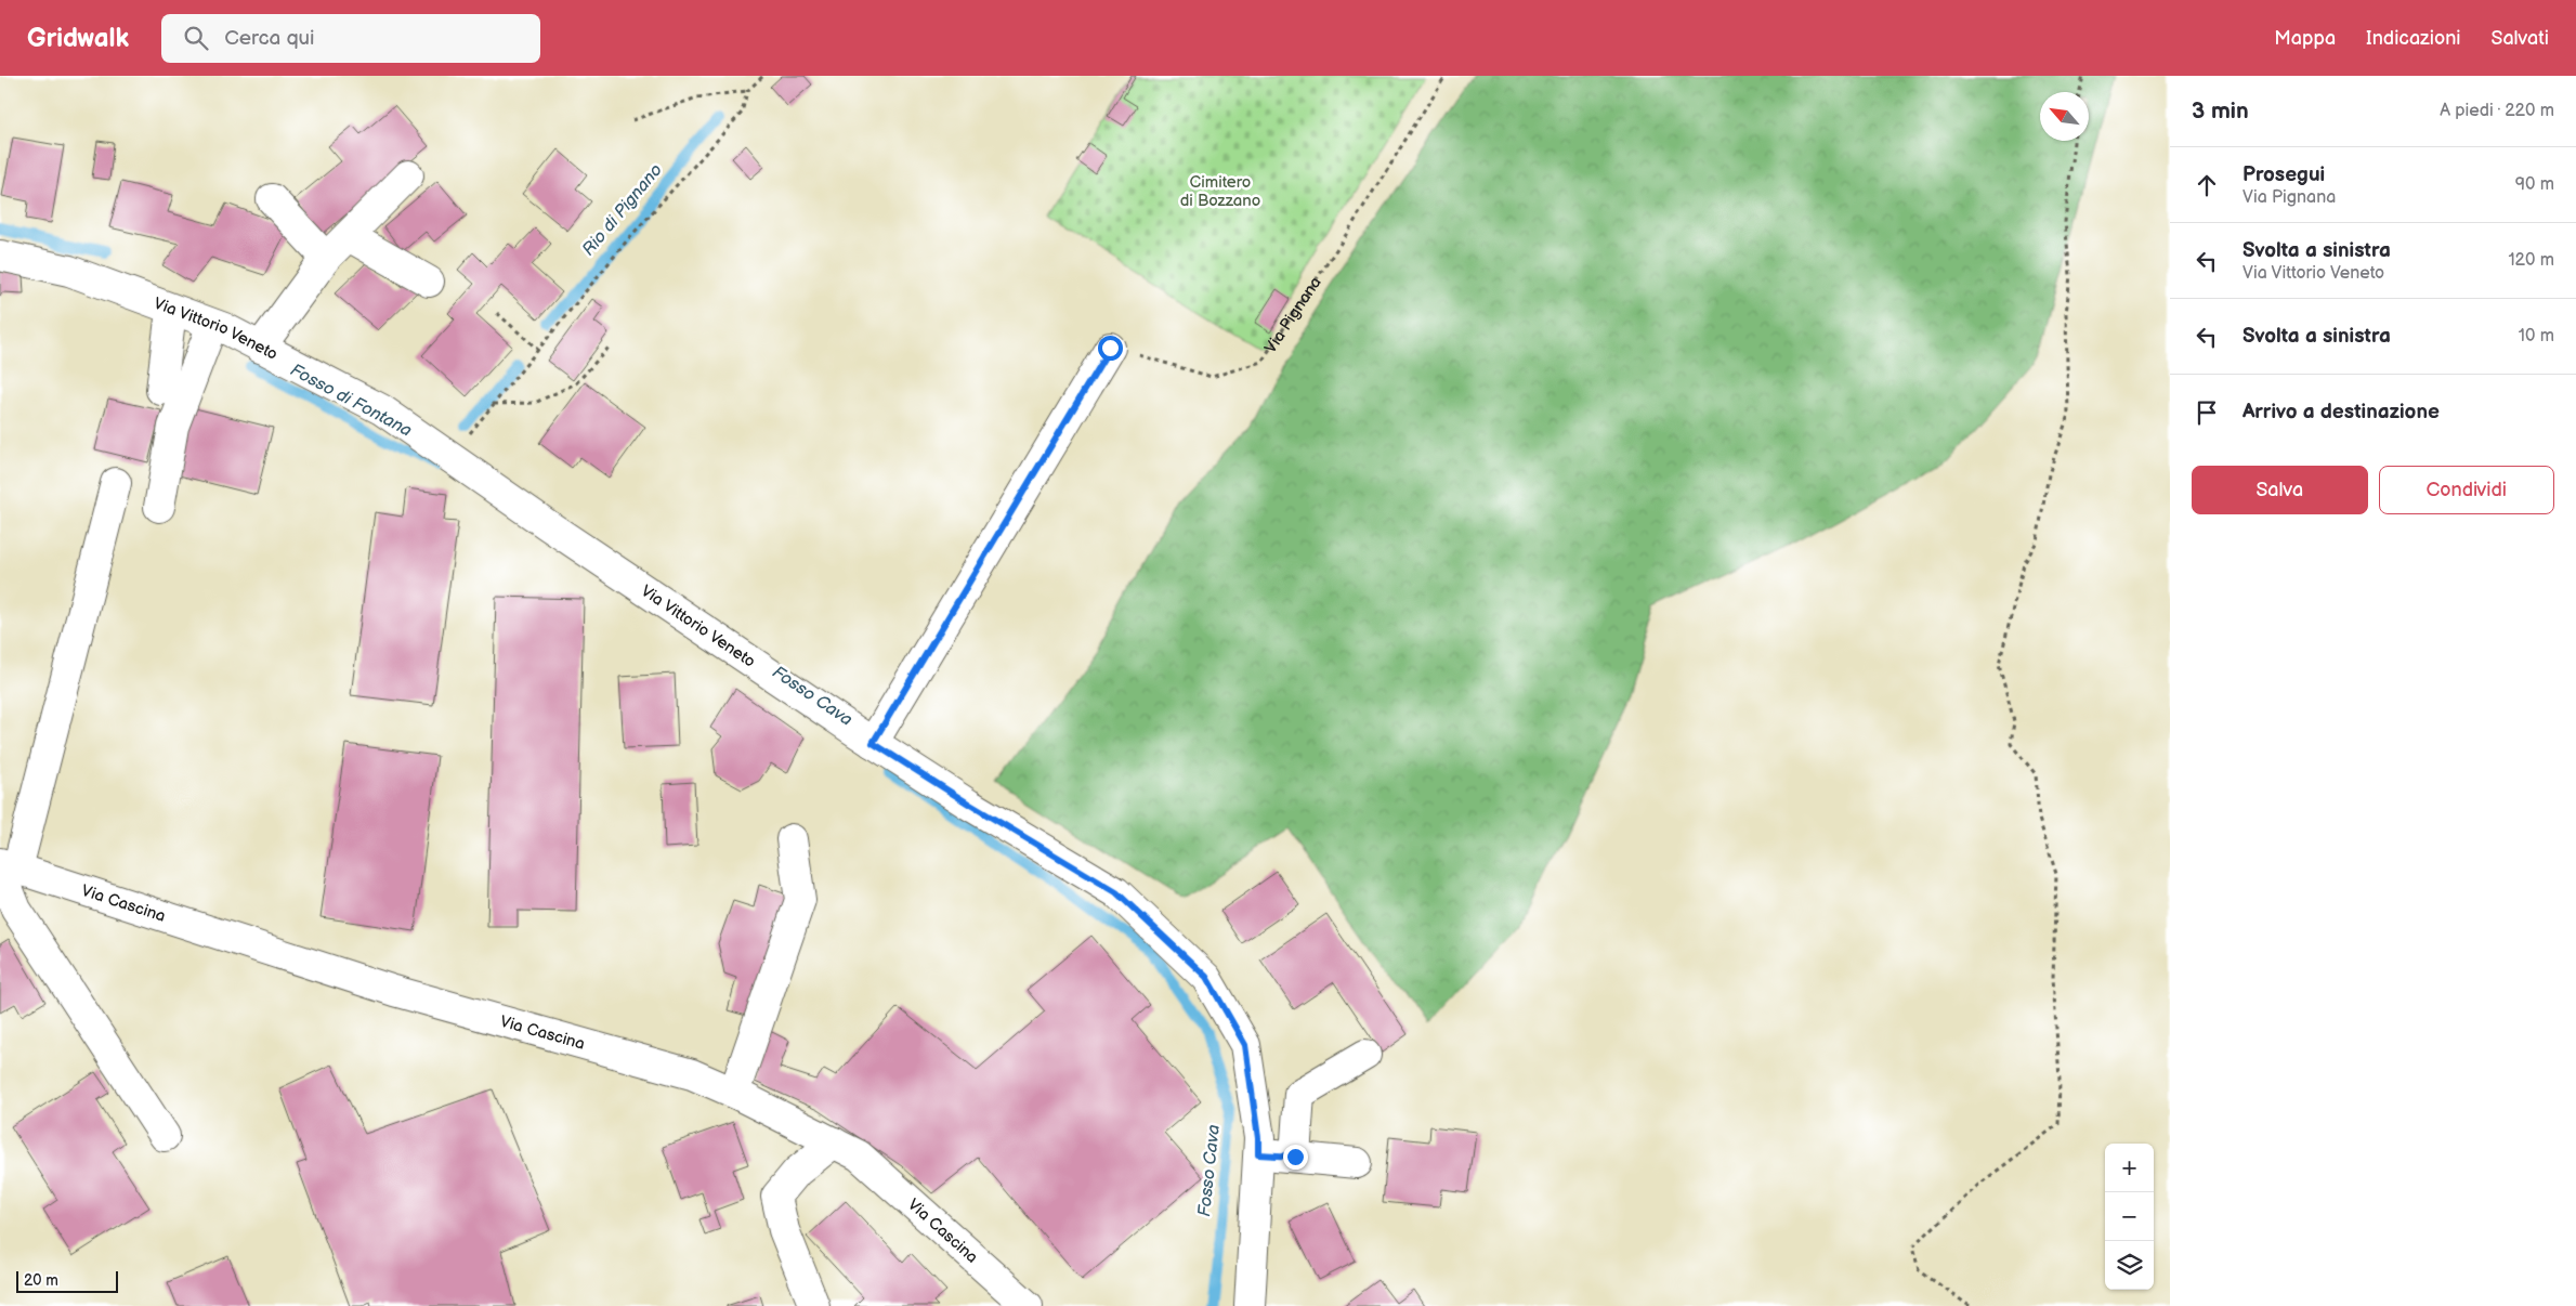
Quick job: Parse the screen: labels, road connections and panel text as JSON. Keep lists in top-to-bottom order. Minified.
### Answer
{"streets":{"street":["Via Vittorio Veneto","Via Cascina"],"path":["Via Pignana"]},"water":["Rio di Pignano","Fosso di Fontana","Fosso Cava"],"parks":["Cimitero di Bozzano"],"scale_bar":"20 m","north":"top left","page":{"header":"Gridwalk","search":"Cerca qui","nav":["Mappa","Indicazioni","Salvati"],"heading":["3 min","A piedi · 220 m"],"list":[["Prosegui","Via Pignana","90 m"],["Svolta a sinistra","Via Vittorio Veneto","120 m"],["Svolta a sinistra","10 m"],"Arrivo a destinazione"],"buttons":["Salva","Condividi"],"map_buttons":["+","−"],"scale":"20 m"}}
